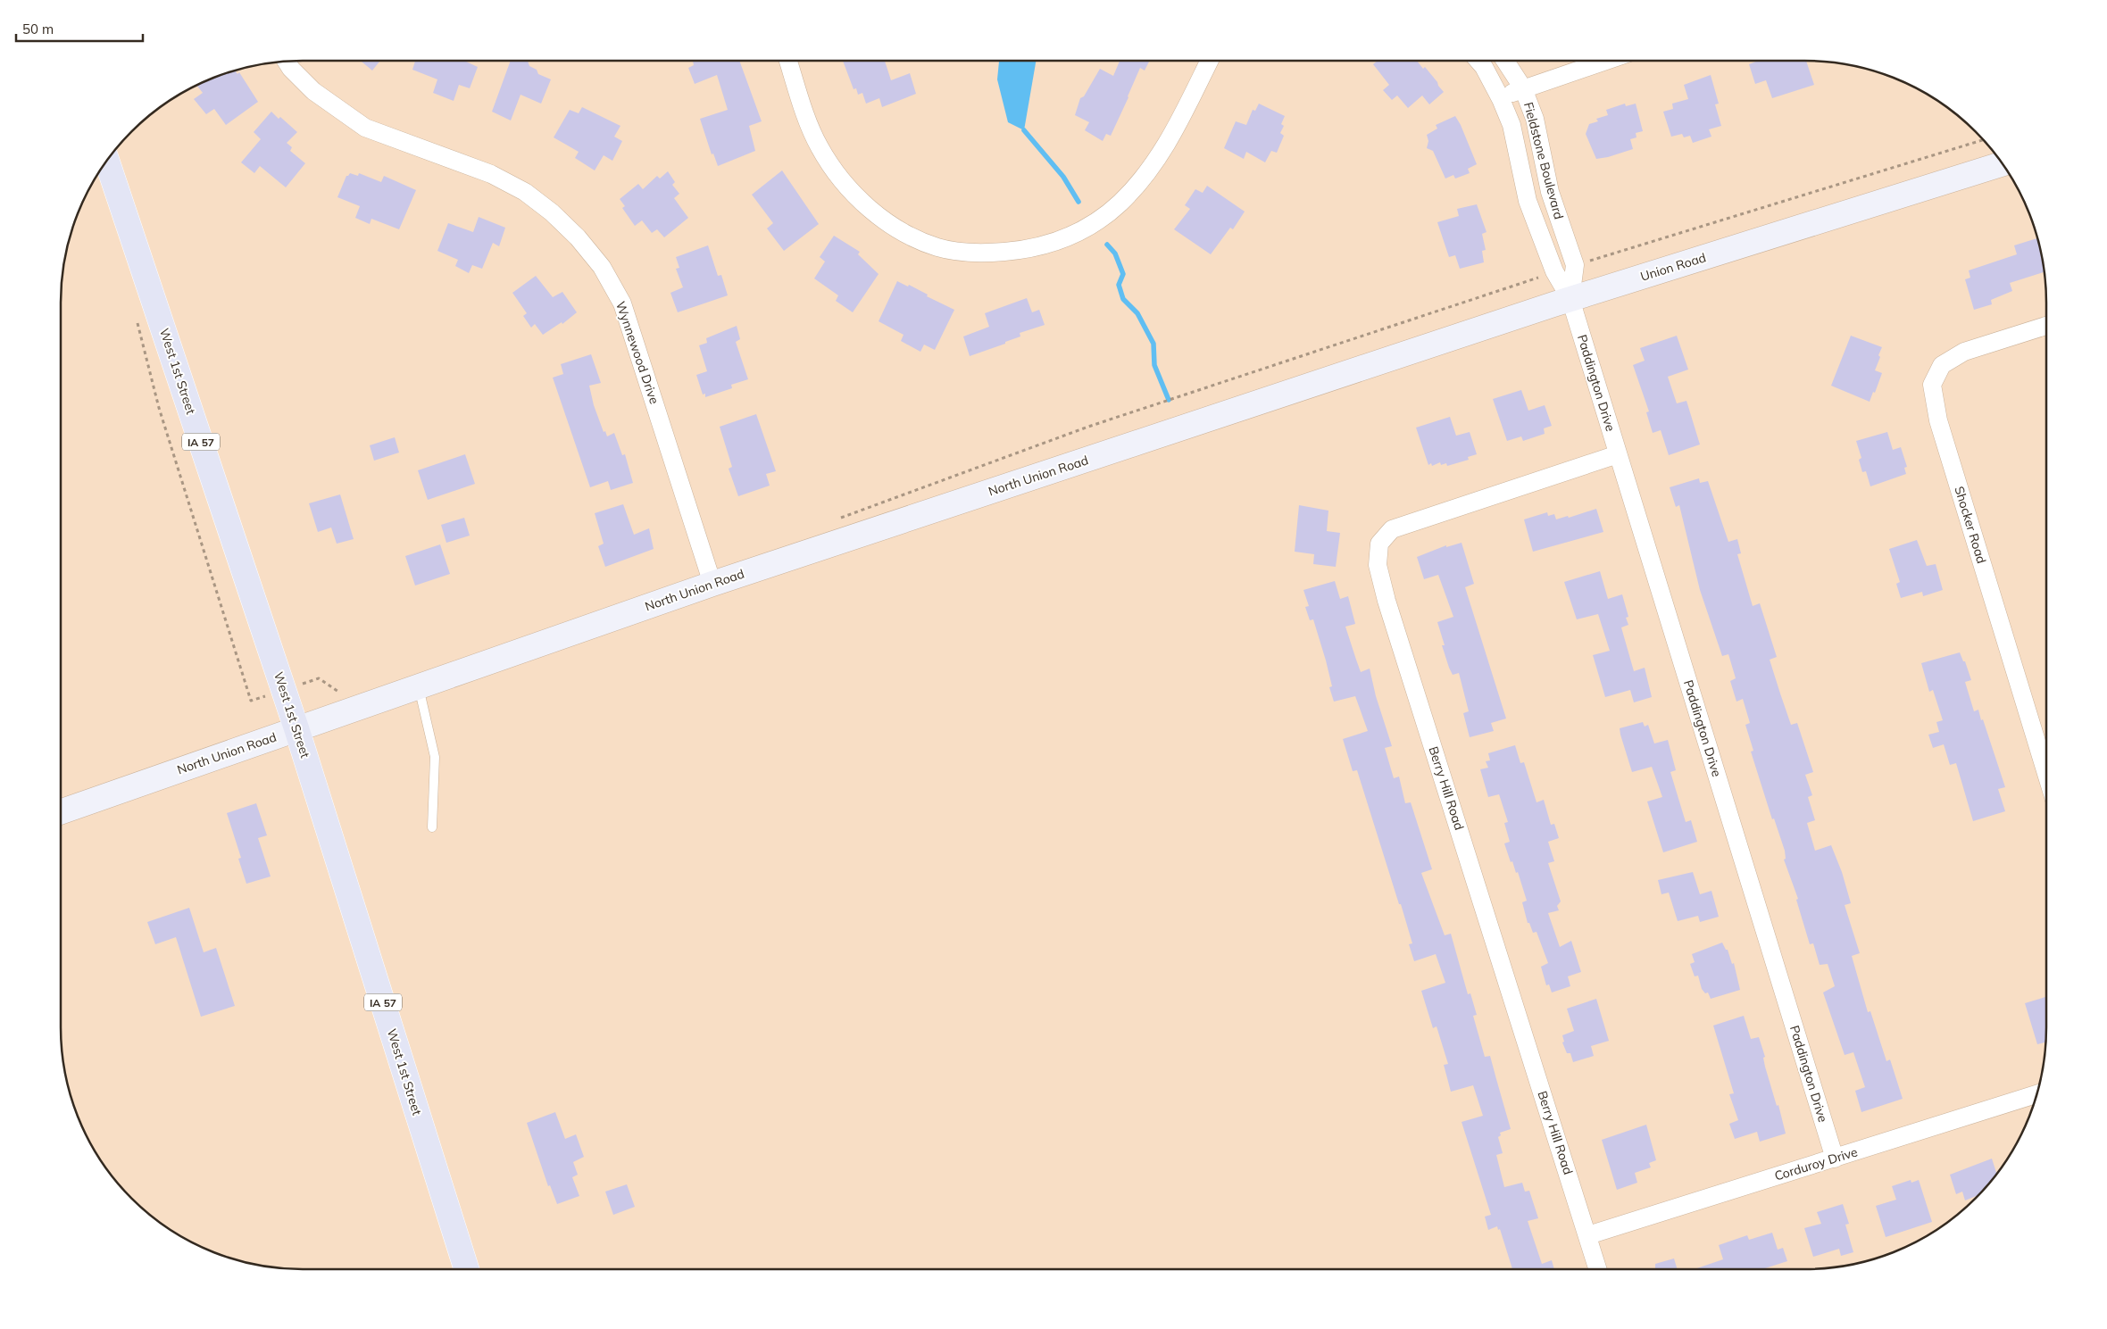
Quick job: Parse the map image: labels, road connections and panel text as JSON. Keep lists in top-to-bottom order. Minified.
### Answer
{"streets":{"main road":["Union Road","West 1st Street","IA 57","North Union Road"],"street":["Fieldstone Boulevard","Wynnewood Drive","Paddington Drive","Shocker Road","Berry Hill Road","Corduroy Drive"]},"crossings":[["Fieldstone Boulevard","Union Road"],["Fieldstone Boulevard","Paddington Drive"],["Union Road","Paddington Drive"],["Union Road","North Union Road"],["Wynnewood Drive","North Union Road"],["West 1st Street","North Union Road"],["Paddington Drive","Berry Hill Road"],["Paddington Drive","Corduroy Drive"],["Berry Hill Road","Corduroy Drive"]],"scale_bar":"50 m"}
